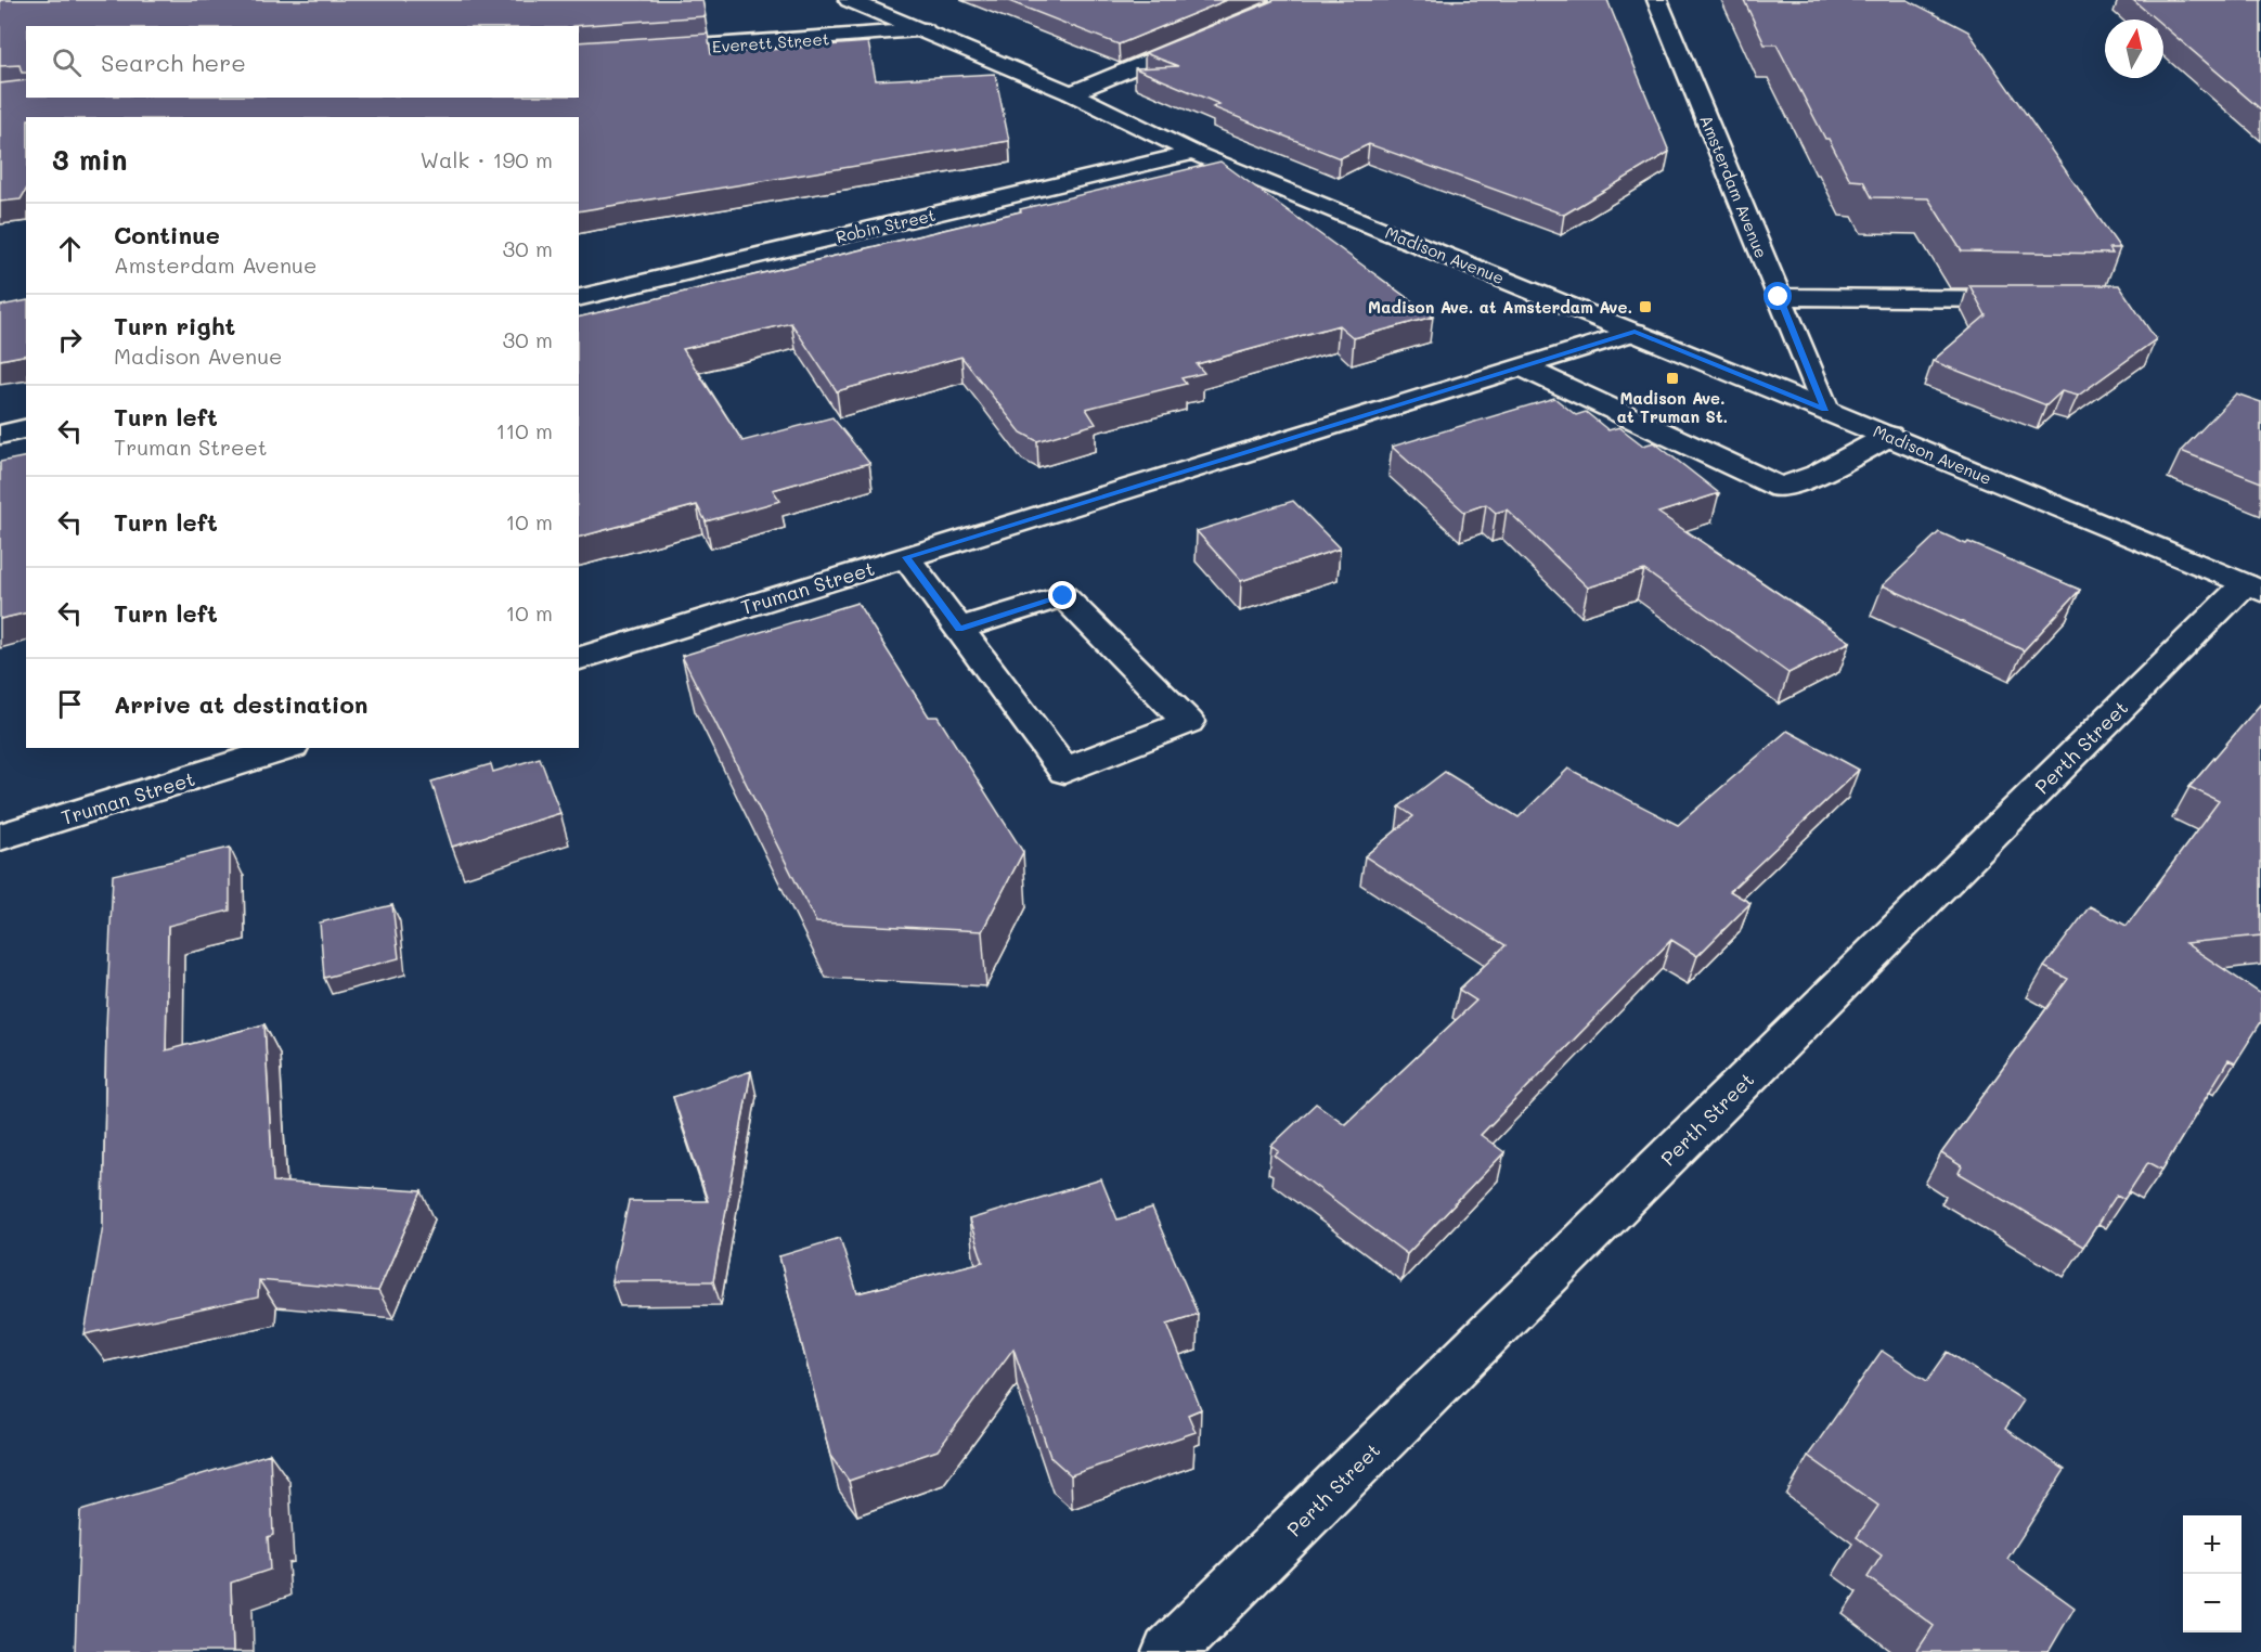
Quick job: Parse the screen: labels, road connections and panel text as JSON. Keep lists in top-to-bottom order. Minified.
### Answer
{"streets":{"street":["Everett Street","Amsterdam Avenue","Robin Street","Madison Avenue","Truman Street","Perth Street"]},"crossings":[["Everett Street","Madison Avenue"],["Amsterdam Avenue","Madison Avenue"],["Robin Street","Madison Avenue"],["Madison Avenue","Truman Street"],["Madison Avenue","Perth Street"]],"places":{"transit":["Madison Ave. at Amsterdam Ave.","Madison Ave. at Truman St."]},"north":"top","page":{"search":"Search here","heading":["3 min","Walk · 190 m"],"list":[["Continue","Amsterdam Avenue","30 m"],["Turn right","Madison Avenue","30 m"],["Turn left","Truman Street","110 m"],["Turn left","10 m"],["Turn left","10 m"],"Arrive at destination"],"map_buttons":["+","−"]}}
